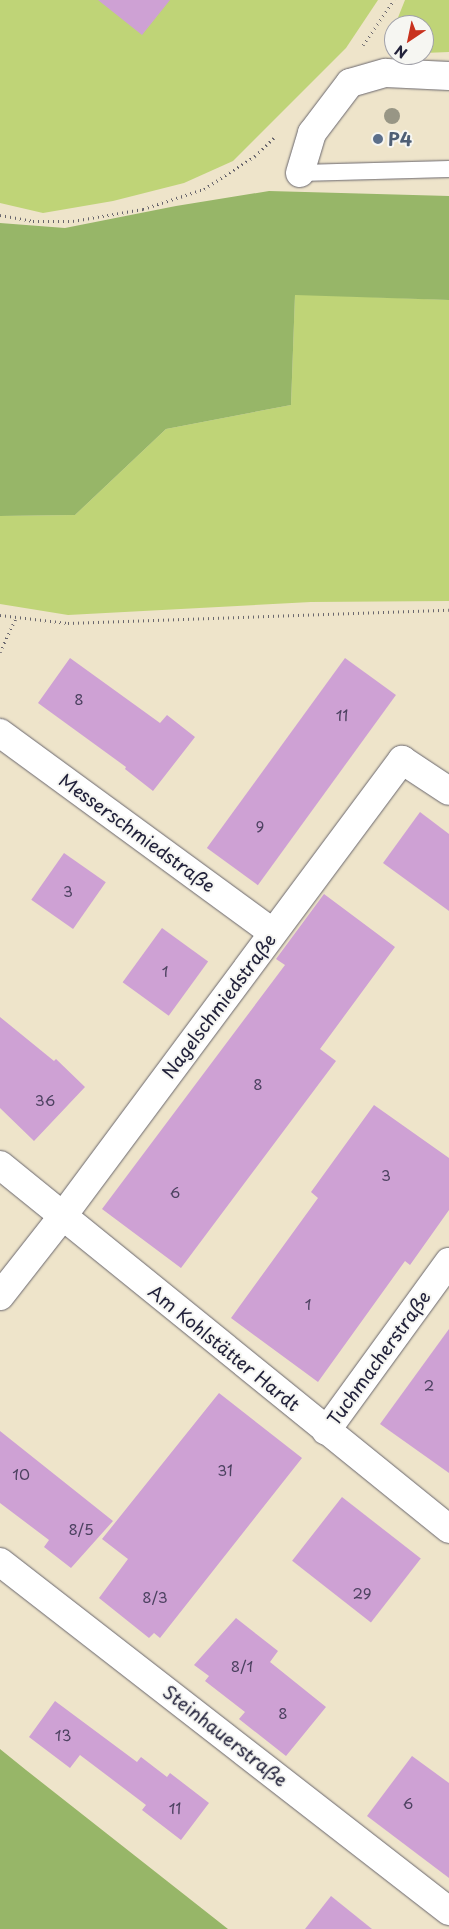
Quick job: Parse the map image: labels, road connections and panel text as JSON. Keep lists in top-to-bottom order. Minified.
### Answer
{"streets":{"street":["Messerschmiedstraße","Nagelschmiedstraße","Am Kohlstätter Hardt","Tuchmacherstraße","Steinhauerstraße"]},"crossings":[["Messerschmiedstraße","Nagelschmiedstraße"],["Nagelschmiedstraße","Am Kohlstätter Hardt"],["Am Kohlstätter Hardt","Tuchmacherstraße"]],"places":["P4"],"house_numbers":["8","11","9","3","1","8","36","3","6","1","2","31","10","8/5","29","8/3","8/1","8","13","6","11"],"north":"bottom left"}
